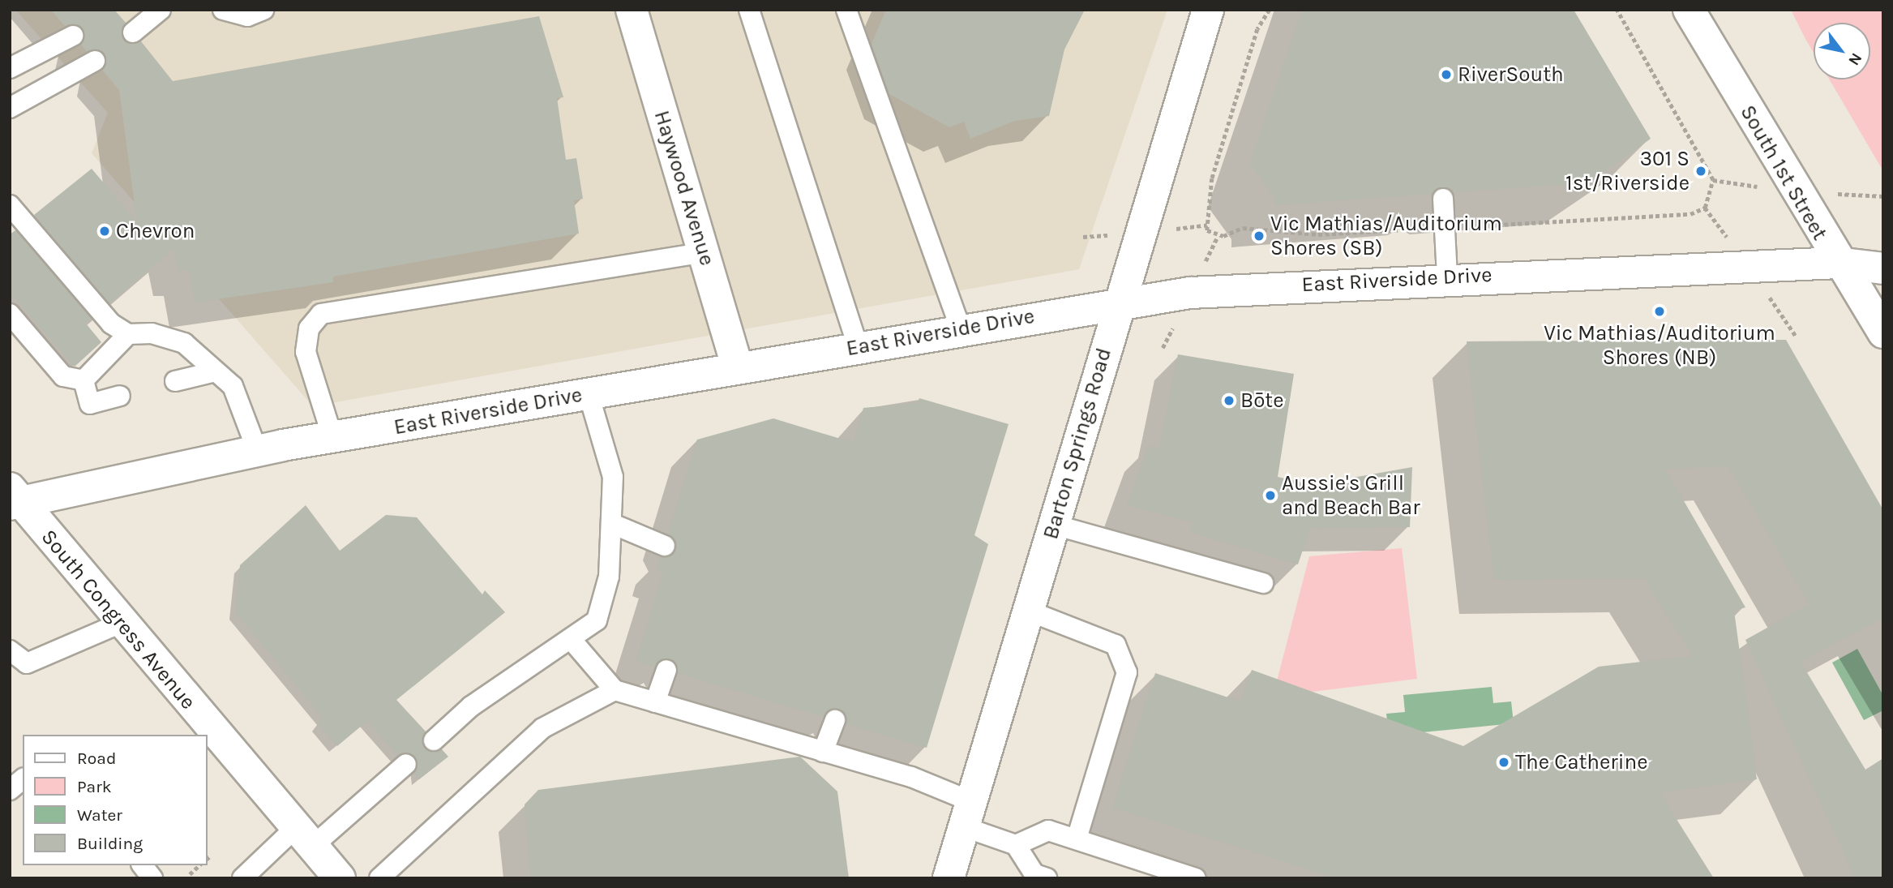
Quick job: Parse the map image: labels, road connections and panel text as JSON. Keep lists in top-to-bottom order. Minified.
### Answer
{"streets":{"main road":["South 1st Street","Haywood Avenue","East Riverside Drive","Barton Springs Road","South Congress Avenue"]},"crossings":[["South 1st Street","East Riverside Drive"],["Haywood Avenue","East Riverside Drive"],["East Riverside Drive","Barton Springs Road"],["East Riverside Drive","South Congress Avenue"]],"places":["RiverSouth","301 S 1st/Riverside","Chevron","Vic Mathias/Auditorium Shores (SB)","Vic Mathias/Auditorium Shores (NB)","Bōte","Aussie's Grill and Beach Bar","The Catherine"],"legend":["Road","Park","Water","Building"],"north":"bottom right"}
